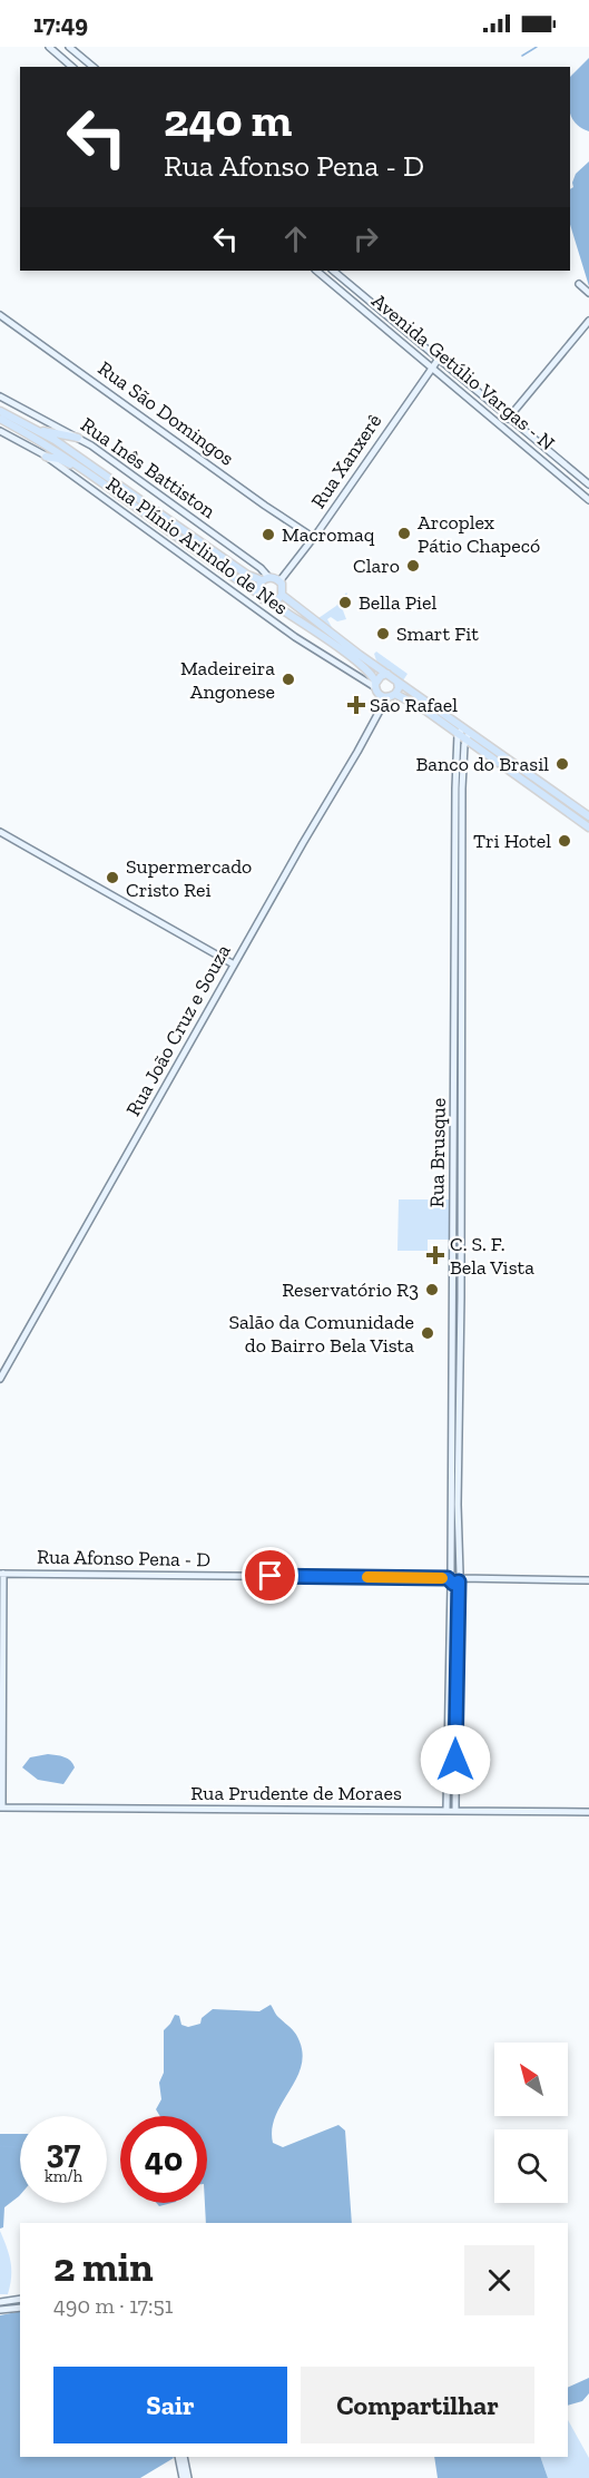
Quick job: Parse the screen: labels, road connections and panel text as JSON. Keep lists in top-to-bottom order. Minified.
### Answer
{"streets":{"street":["Avenida Getúlio Vargas - N","Rua São Domingos","Rua Xanxerê","Rua Inês Battiston","Rua Plínio Arlindo de Nes","Rua João Cruz e Souza","Rua Brusque","Rua Afonso Pena - D","Rua Prudente de Moraes"]},"crossings":[["Avenida Getúlio Vargas - N","Rua Xanxerê"],["Rua São Domingos","Rua Xanxerê"],["Rua Xanxerê","Rua Inês Battiston"],["Rua Plínio Arlindo de Nes","Rua João Cruz e Souza"],["Rua Brusque","Rua Afonso Pena - D"],["Rua Brusque","Rua Prudente de Moraes"]],"places":{"other":["Arcoplex Pátio Chapecó","Macromaq","Claro","Bella Piel","Smart Fit","Madeireira Angonese","Banco do Brasil","Tri Hotel","Supermercado Cristo Rei","Reservatório R3","Salão da Comunidade do Bairro Bela Vista"],"health":["São Rafael","C. S. F. Bela Vista"]},"north":"top left","page":{"status":"17:49","turn":["240 m","Rua Afonso Pena - D"],"speed":"37 km/h","limit":"40","heading":["2 min","490 m · 17:51"],"buttons":["Sair","Compartilhar"]}}
